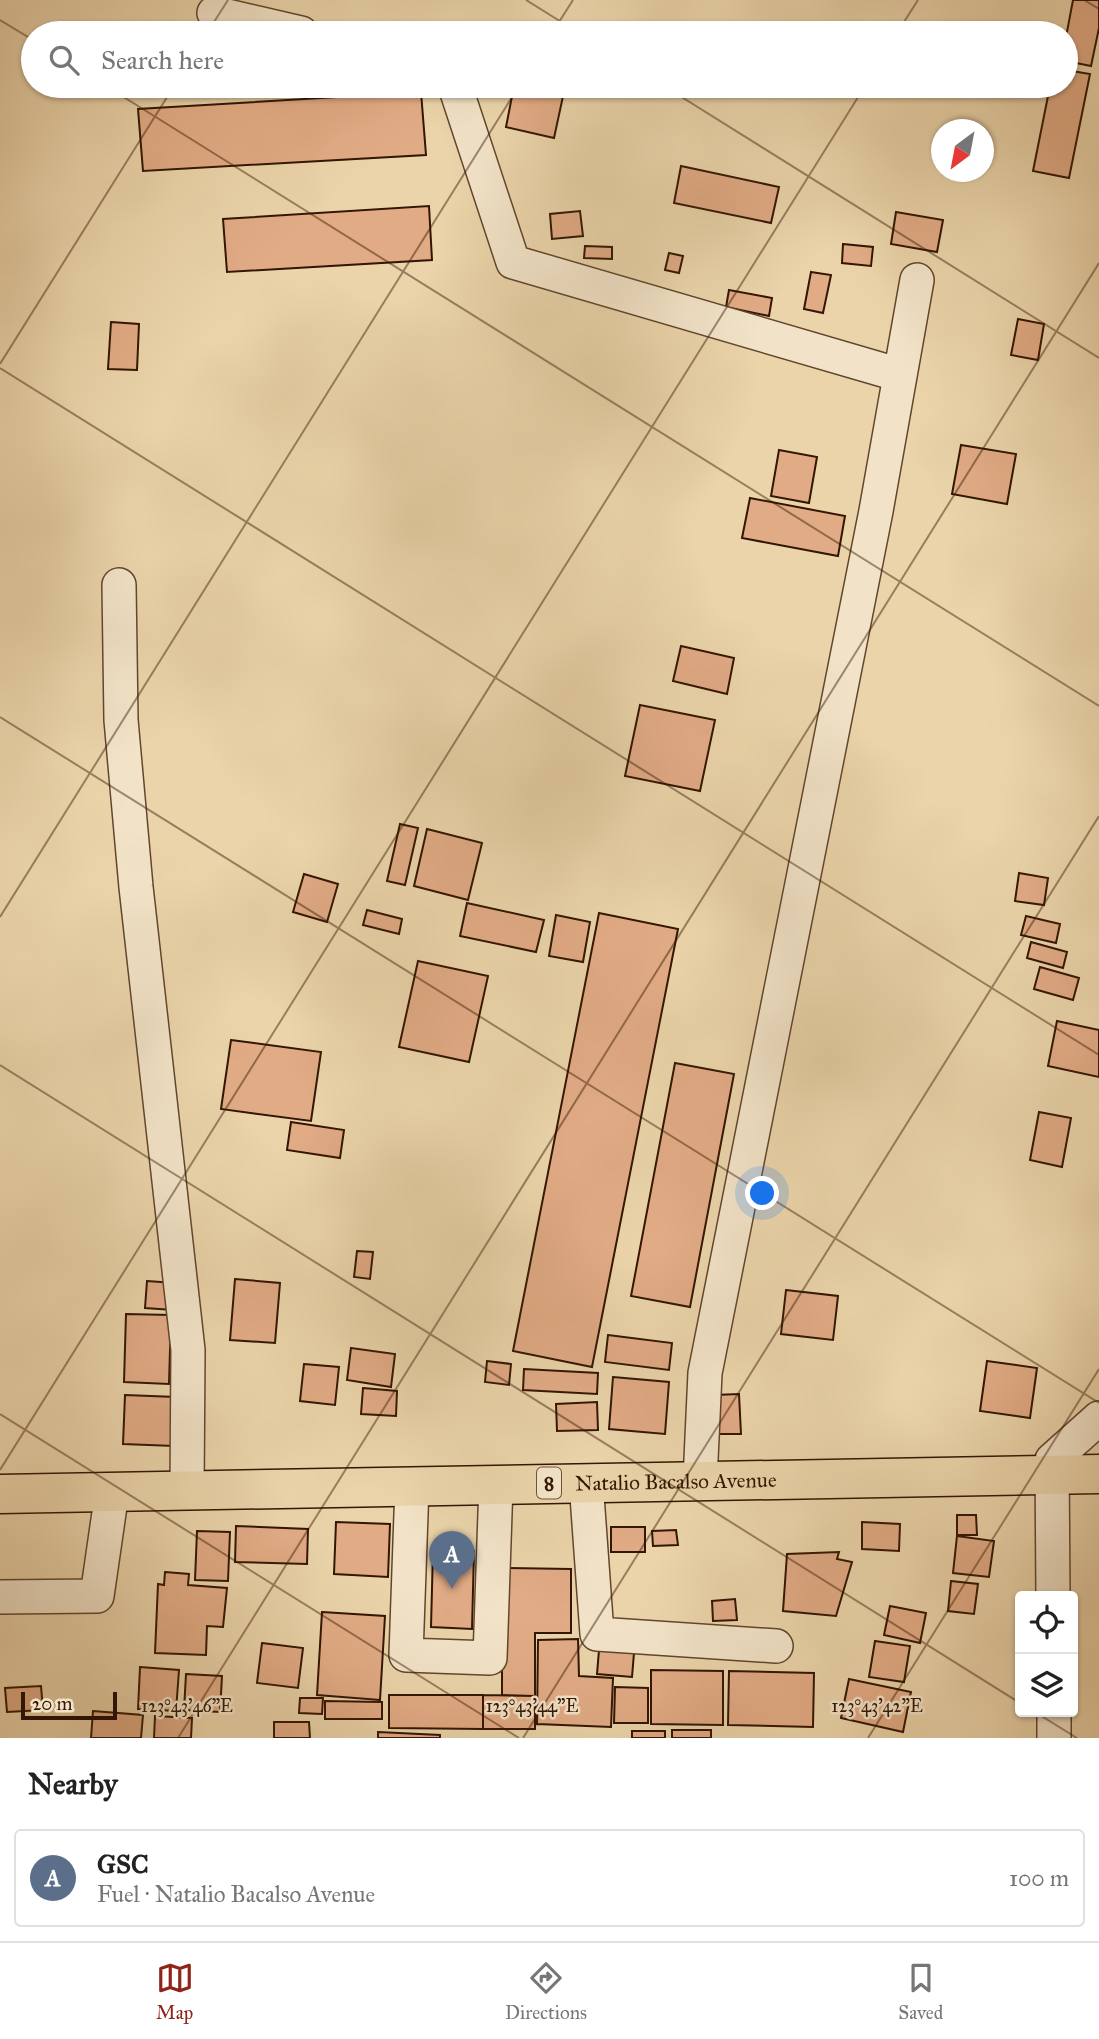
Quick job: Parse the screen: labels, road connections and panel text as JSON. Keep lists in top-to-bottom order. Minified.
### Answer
{"streets":{"highway":["Natalio Bacalso Avenue","8"]},"scale_bar":"20 m","north":"bottom left","page":{"search":"Search here","pins":"A","scale":"20 m","heading":"Nearby","list":[{"mark":"A","name":"GSC","note":"Fuel · Natalio Bacalso Avenue","value":"100 m"}],"nav":["Map","Directions","Saved"]},"coordinates":["123°43'46\"E","123°43'44\"E","123°43'42\"E"]}
